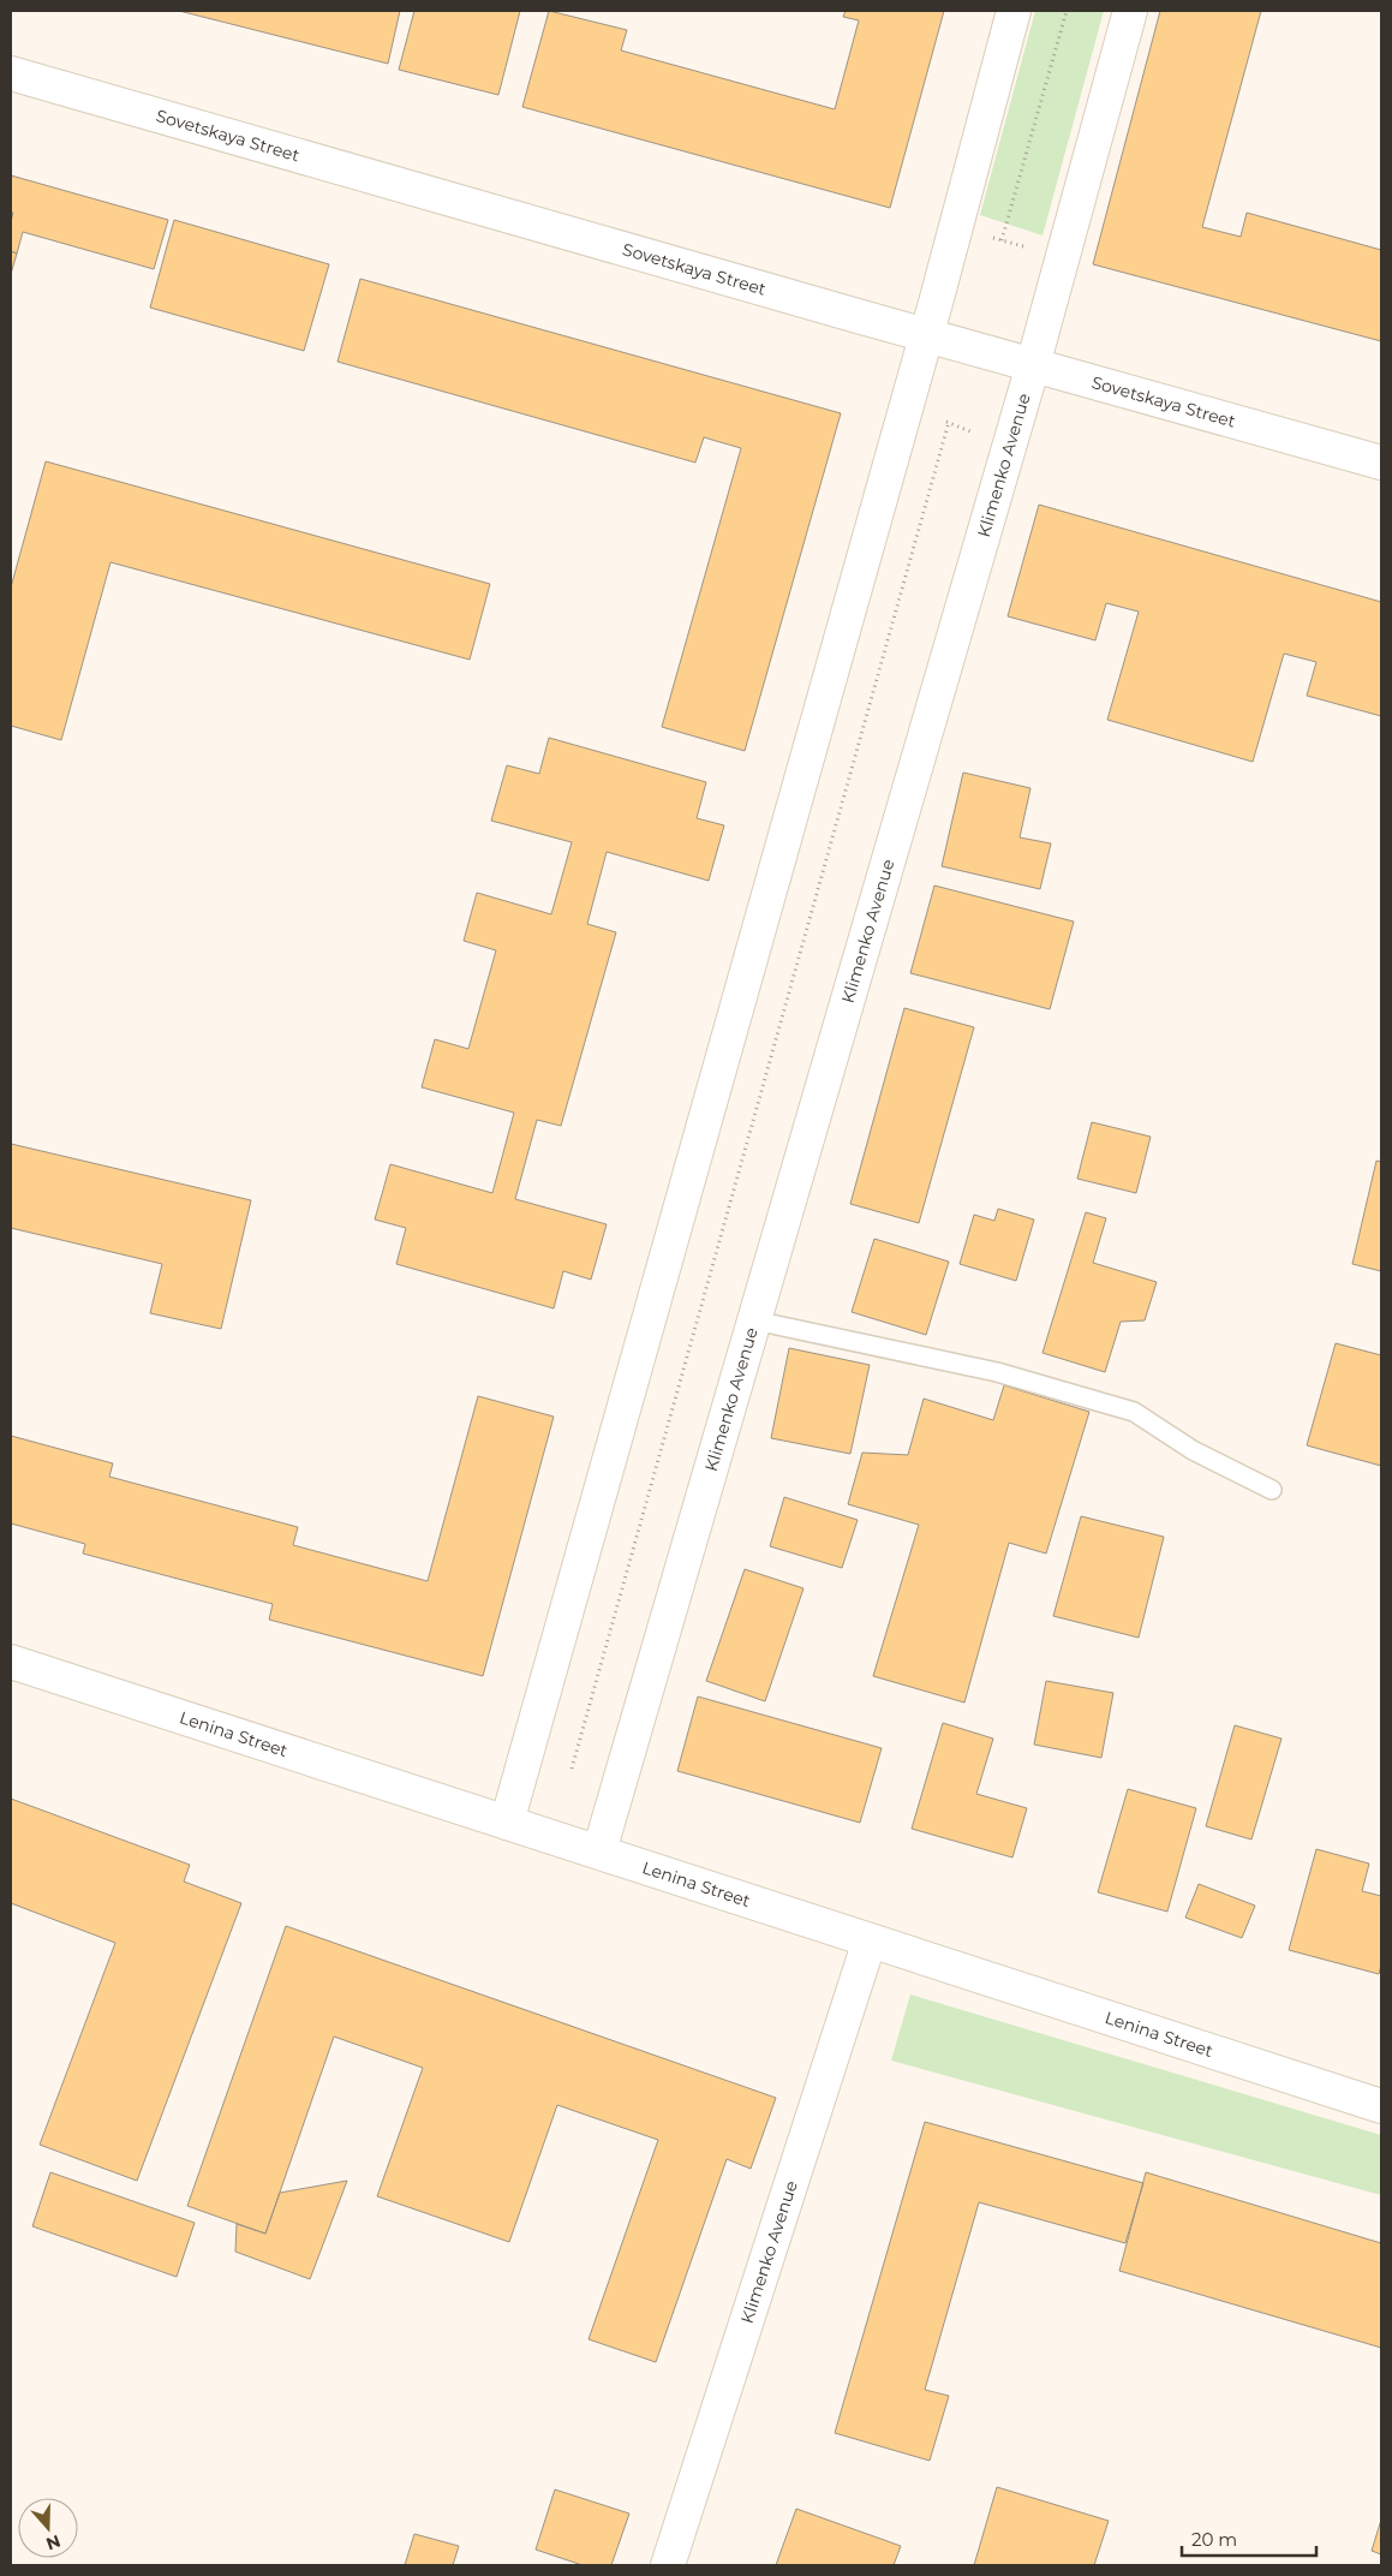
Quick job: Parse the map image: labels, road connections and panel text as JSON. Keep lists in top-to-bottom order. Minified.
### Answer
{"streets":{"street":["Sovetskaya Street","Klimenko Avenue","Lenina Street"]},"crossings":[["Sovetskaya Street","Klimenko Avenue"],["Klimenko Avenue","Lenina Street"]],"scale_bar":"20 m","north":"bottom"}
